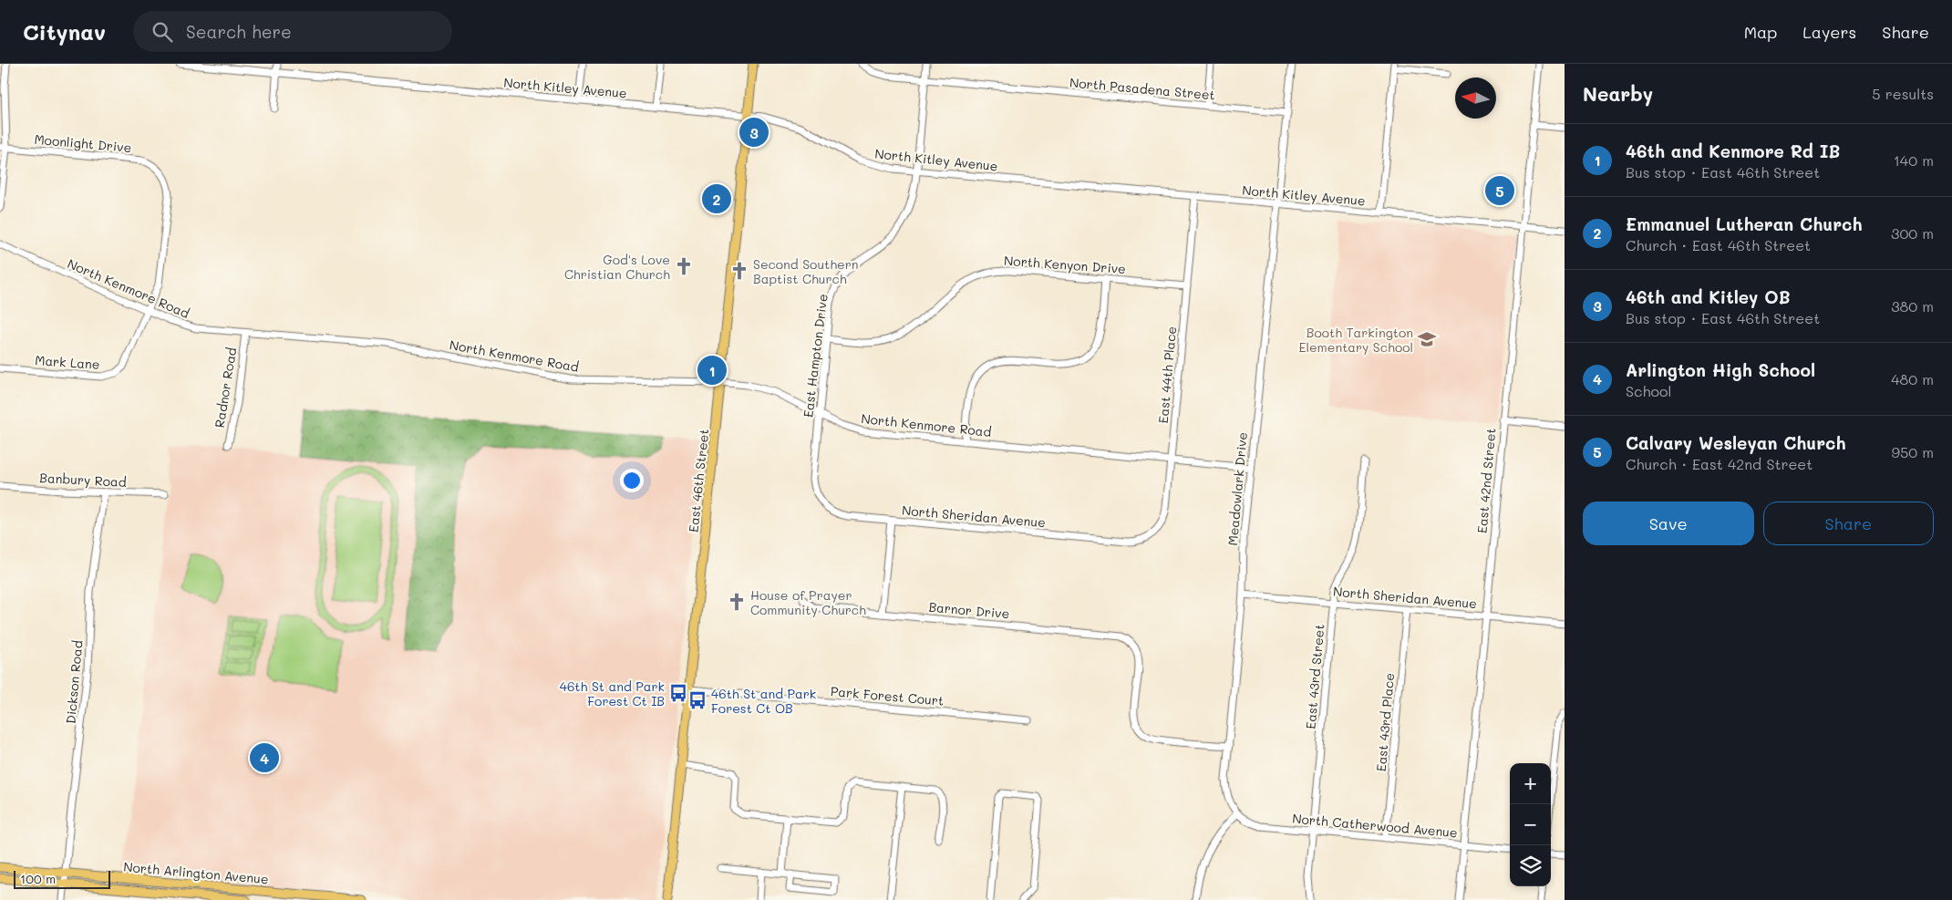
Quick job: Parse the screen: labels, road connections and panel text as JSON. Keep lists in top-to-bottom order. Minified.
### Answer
{"streets":{"main road":["East 46th Street","North Arlington Avenue"],"street":["North Kitley Avenue","North Pasadena Street","Moonlight Drive","North Kenyon Drive","North Kenmore Road","East Hampton Drive","Mark Lane","East 44th Place","Radnor Road","Banbury Road","East 42nd Street","Meadowlark Drive","North Sheridan Avenue","Barnor Drive","East 43rd Street","Dickson Road","Park Forest Court","East 43rd Place","North Catherwood Avenue"]},"crossings":[["North Kitley Avenue","East Hampton Drive"],["North Kitley Avenue","East 44th Place"],["North Kitley Avenue","East 46th Street"],["North Kitley Avenue","East 42nd Street"],["North Kitley Avenue","Meadowlark Drive"],["North Pasadena Street","East Hampton Drive"],["North Pasadena Street","Meadowlark Drive"],["Moonlight Drive","Mark Lane"],["North Kenyon Drive","East Hampton Drive"],["North Kenyon Drive","East 44th Place"],["North Kenmore Road","East Hampton Drive"],["North Kenmore Road","Mark Lane"],["North Kenmore Road","East 44th Place"],["North Kenmore Road","Radnor Road"],["North Kenmore Road","East 46th Street"],["North Kenmore Road","Meadowlark Drive"],["East Hampton Drive","North Sheridan Avenue"],["East 44th Place","North Sheridan Avenue"],["Banbury Road","Dickson Road"],["East 46th Street","Park Forest Court"],["East 42nd Street","North Sheridan Avenue"],["East 42nd Street","North Catherwood Avenue"],["Meadowlark Drive","North Sheridan Avenue"],["Meadowlark Drive","Barnor Drive"],["Meadowlark Drive","North Catherwood Avenue"],["North Sheridan Avenue","East 43rd Street"],["North Sheridan Avenue","East 43rd Place"],["East 43rd Street","North Catherwood Avenue"],["Dickson Road","North Arlington Avenue"],["East 43rd Place","North Catherwood Avenue"]],"places":{"church":["God's Love Christian Church","Second Southern Baptist Church","House of Prayer Community Church"],"school or university":["Booth Tarkington Elementary School"],"bus stop":["46th St and Park Forest Ct IB","46th St and Park Forest Ct OB"]},"scale_bar":"100 m","north":"left","page":{"header":"Citynav","search":"Search here","nav":["Map","Layers","Share"],"heading":["Nearby","5 results"],"pins":["3","5","2","1","4"],"list":[{"mark":"1","name":"46th and Kenmore Rd IB","note":"Bus stop · East 46th Street","value":"140 m"},{"mark":"2","name":"Emmanuel Lutheran Church","note":"Church · East 46th Street","value":"300 m"},{"mark":"3","name":"46th and Kitley OB","note":"Bus stop · East 46th Street","value":"380 m"},{"mark":"4","name":"Arlington High School","note":"School","value":"480 m"},{"mark":"5","name":"Calvary Wesleyan Church","note":"Church · East 42nd Street","value":"950 m"}],"buttons":["Save","Share"],"map_buttons":["+","−"],"scale":"100 m"}}
